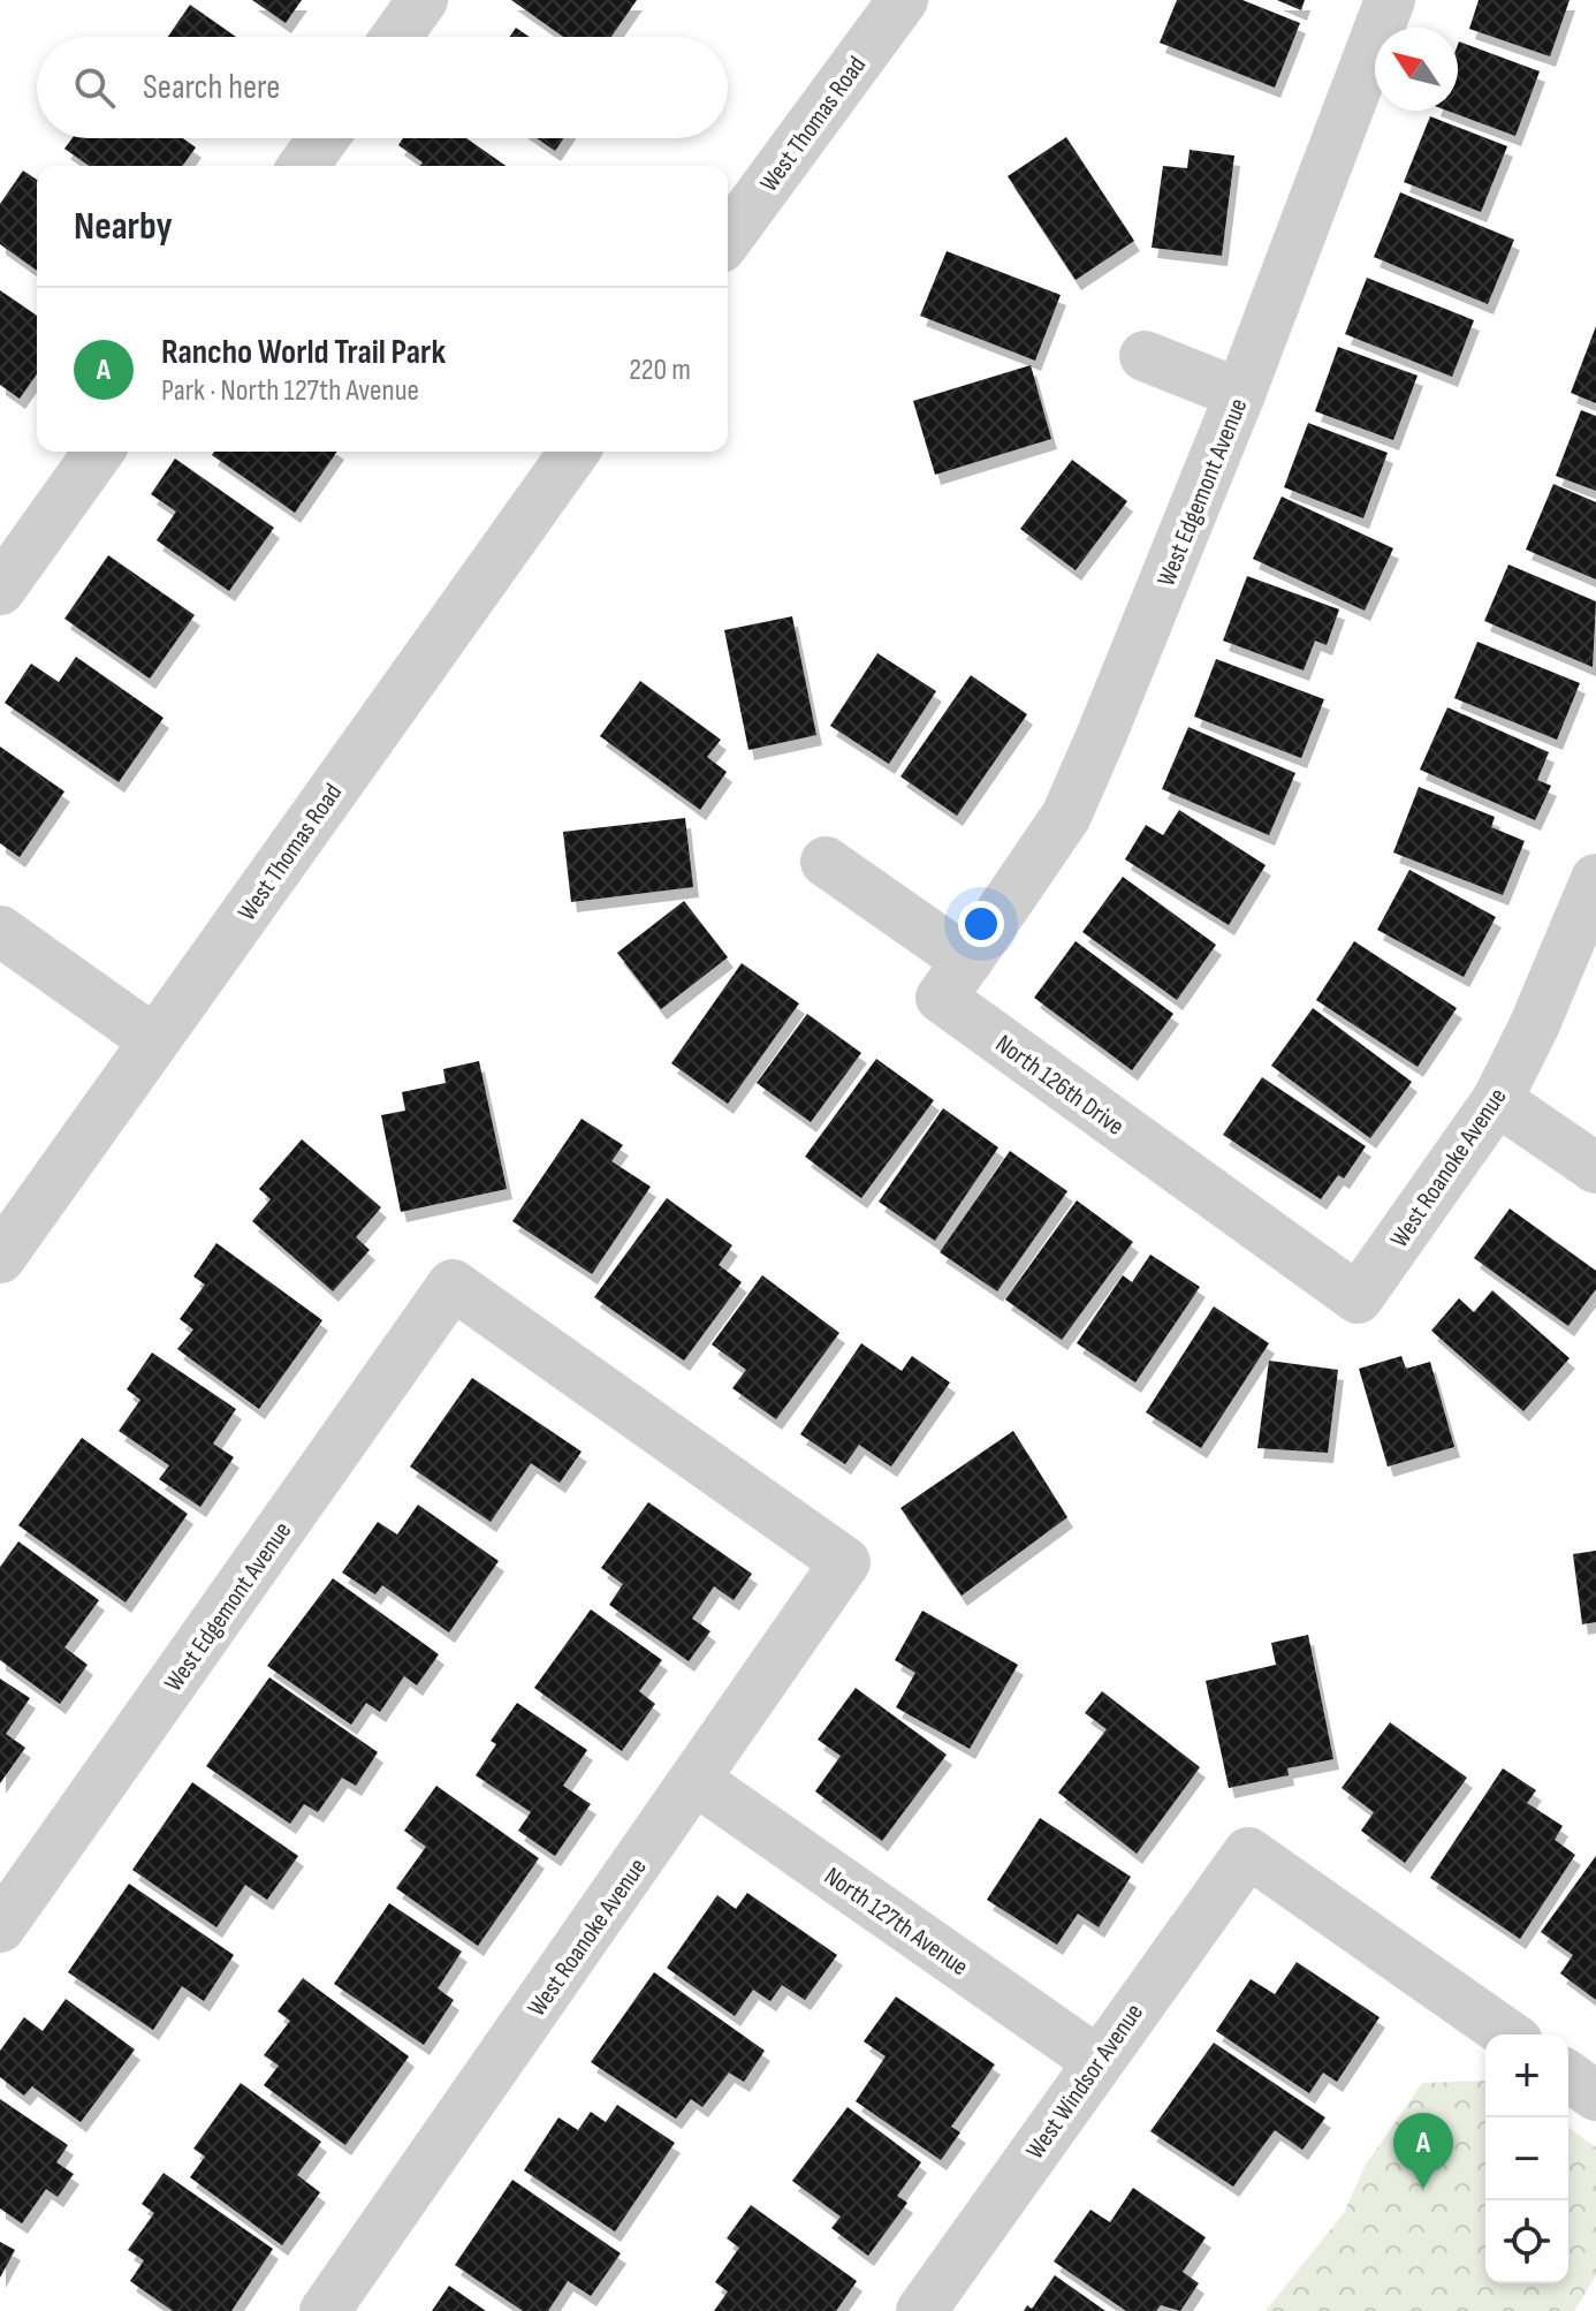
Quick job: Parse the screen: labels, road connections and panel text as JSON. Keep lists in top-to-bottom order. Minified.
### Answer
{"streets":{"street":["West Thomas Road","West Edgemont Avenue","North 126th Drive","West Roanoke Avenue","North 127th Avenue","West Windsor Avenue"]},"crossings":[["West Edgemont Avenue","North 126th Drive"],["West Edgemont Avenue","West Roanoke Avenue"],["North 126th Drive","West Roanoke Avenue"],["West Roanoke Avenue","North 127th Avenue"],["North 127th Avenue","West Windsor Avenue"]],"north":"top left","page":{"search":"Search here","heading":"Nearby","list":[{"mark":"A","name":"Rancho World Trail Park","note":"Park · North 127th Avenue","value":"220 m"}],"map_buttons":["+","−"],"pins":"A"}}
